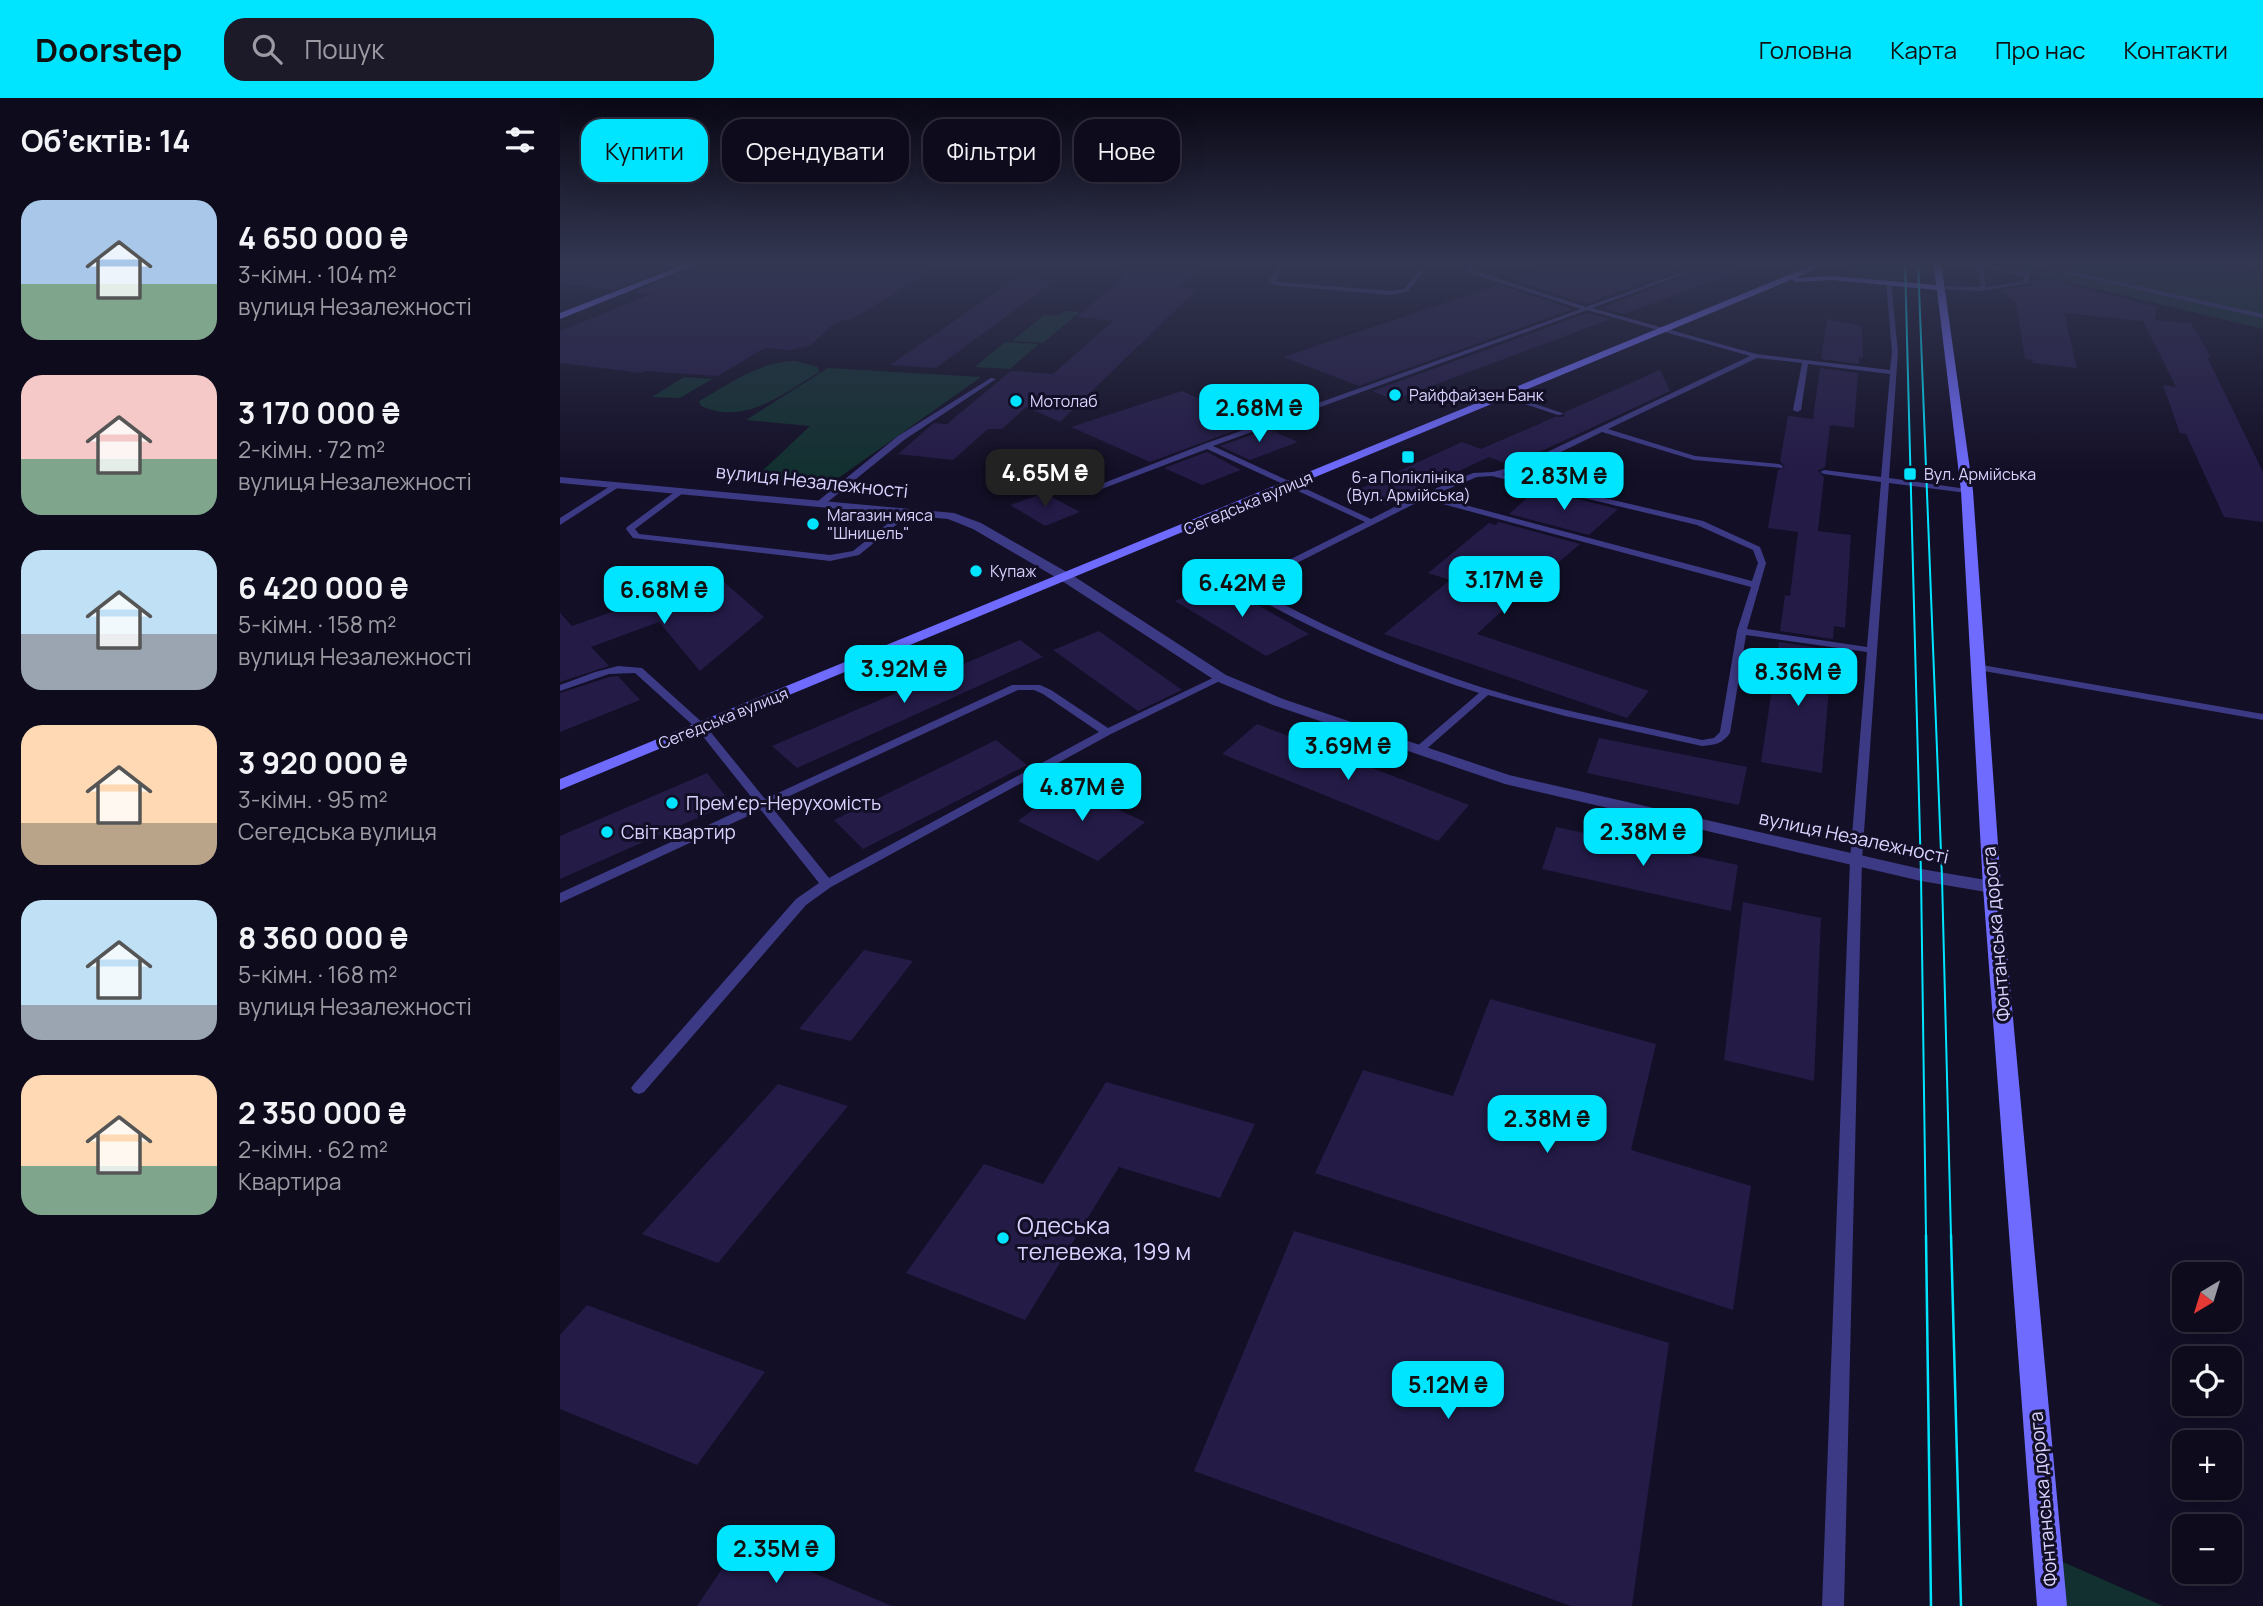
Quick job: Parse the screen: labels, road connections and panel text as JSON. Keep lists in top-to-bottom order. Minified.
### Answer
{"streets":{"main road":["Сегедська вулиця","Фонтанська дорога"],"street":["вулиця Незалежності"]},"crossings":[["вулиця Незалежності","Сегедська вулиця"],["вулиця Незалежності","Фонтанська дорога"]],"places":{"other":["Райффайзен Банк","Мотолаб","Магазин мяса \"Шницель\"","Купаж","Прем'єр-Нерухомість","Світ квартир","Одеська телевежа, 199 м"],"transit":["6-а Поліклініка (Вул. Армійська)","Вул. Армійська"]},"north":"bottom left","page":{"header":"Doorstep","search":"Пошук","nav":["Головна","Карта","Про нас","Контакти"],"heading":"Об’єктів: 14","chip":["Купити","Орендувати","Фільтри","Нове"],"list":[{"name":"4 650 000 ₴","note":"3-кімн. · 104 m² · вулиця Незалежності"},{"name":"3 170 000 ₴","note":"2-кімн. · 72 m² · вулиця Незалежності"},{"name":"6 420 000 ₴","note":"5-кімн. · 158 m² · вулиця Незалежності"},{"name":"3 920 000 ₴","note":"3-кімн. · 95 m² · Сегедська вулиця"},{"name":"8 360 000 ₴","note":"5-кімн. · 168 m² · вулиця Незалежності"},{"name":"2 350 000 ₴","note":"2-кімн. · 62 m² · Квартира"}],"price":["2.68M ₴","4.65M ₴","2.83M ₴","3.17M ₴","6.42M ₴","6.68M ₴","3.92M ₴","8.36M ₴","3.69M ₴","4.87M ₴","2.38M ₴","2.38M ₴","5.12M ₴","2.35M ₴"],"map_buttons":["+","−"]}}
